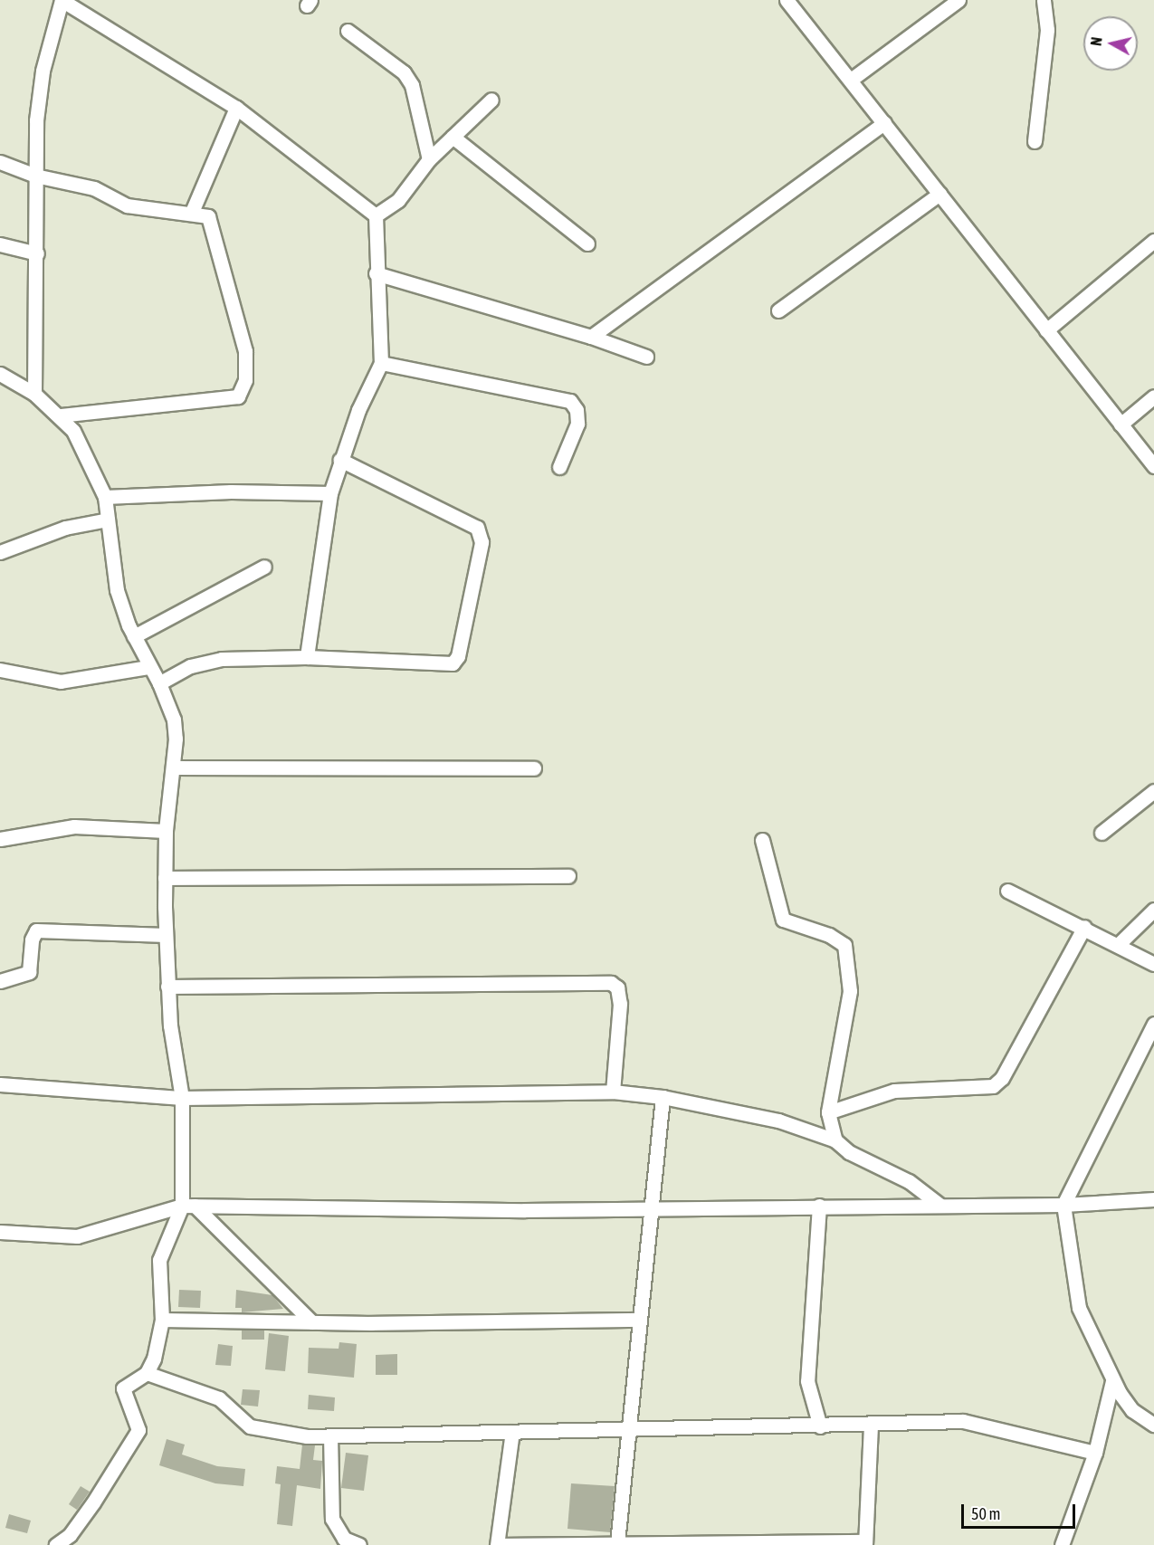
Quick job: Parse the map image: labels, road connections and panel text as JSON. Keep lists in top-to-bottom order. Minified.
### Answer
{"scale_bar":"50 m","north":"left"}
